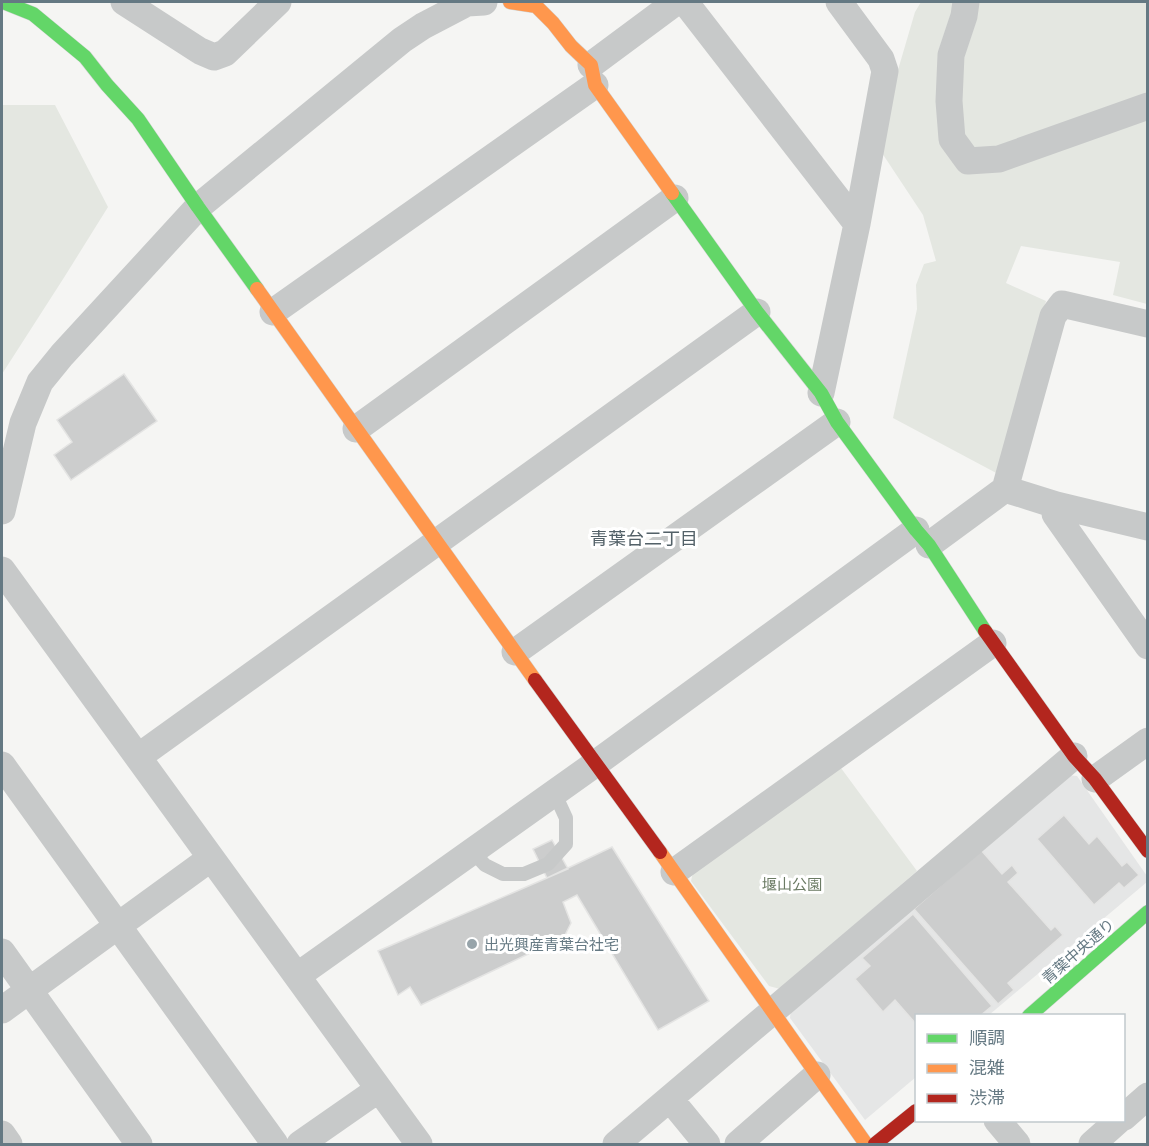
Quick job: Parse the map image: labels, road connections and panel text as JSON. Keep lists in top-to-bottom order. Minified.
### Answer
{"streets":{"street":["青葉中央通り"]},"districts":["青葉台二丁目"],"parks":["堰山公園"],"places":["出光興産青葉台社宅"],"legend":["順調","混雑","渋滞"]}
